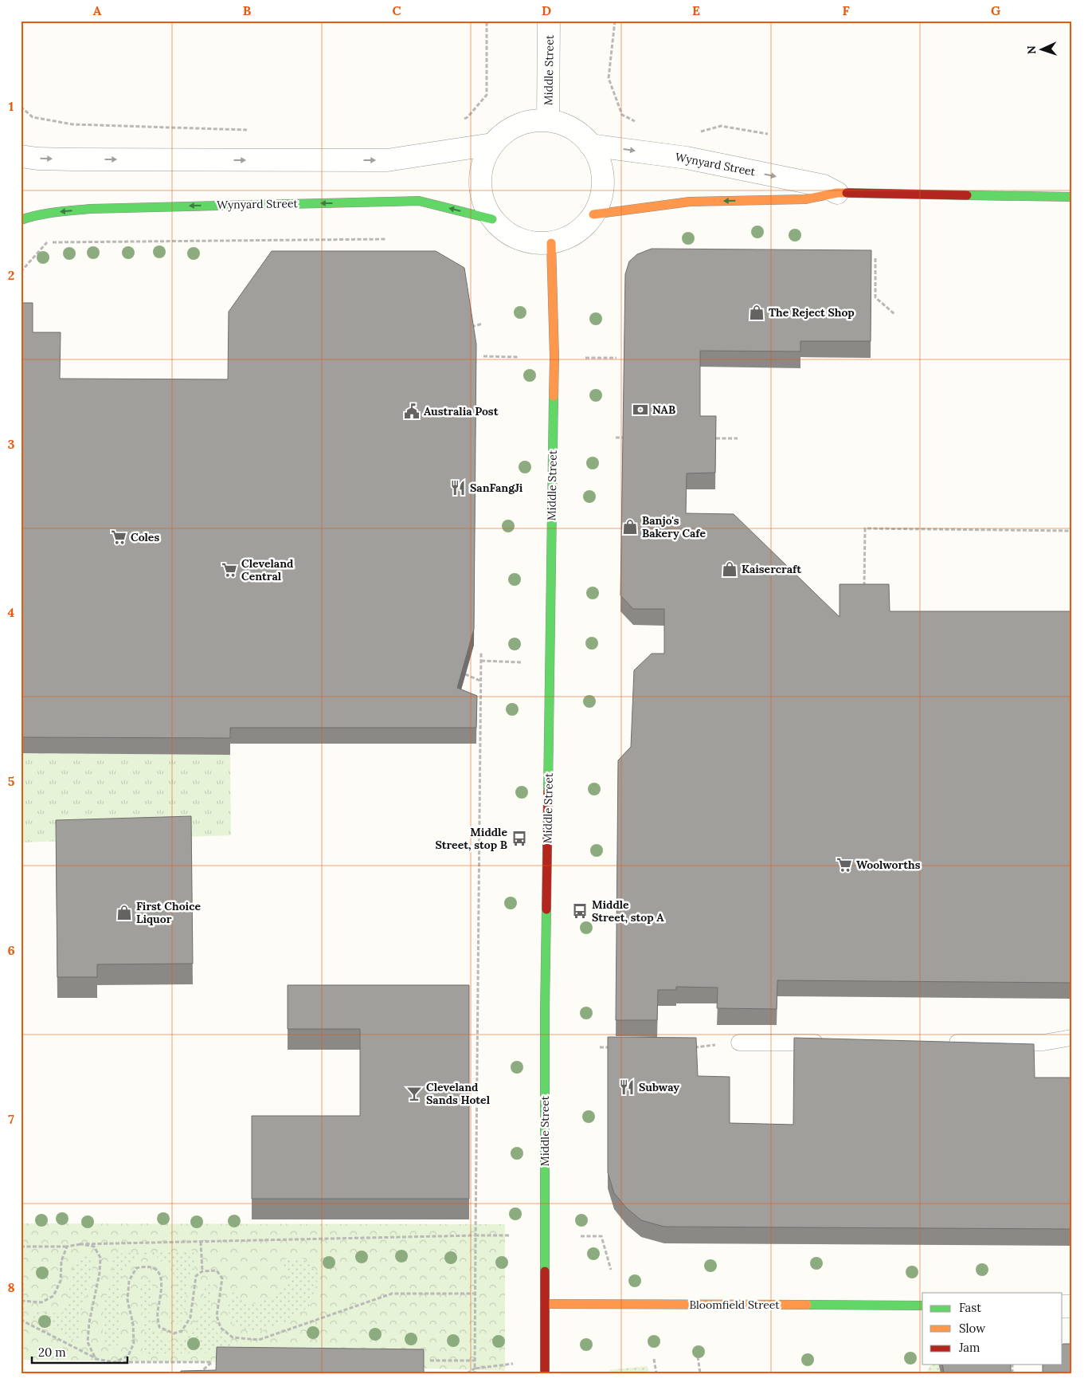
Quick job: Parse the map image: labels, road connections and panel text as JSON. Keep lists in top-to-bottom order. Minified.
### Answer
{"streets":{"street":["Middle Street","Wynyard Street","Bloomfield Street"]},"crossings":[["Middle Street","Wynyard Street"],["Middle Street","Bloomfield Street"]],"places":{"shop":["The Reject Shop","Banjo's Bakery Cafe","Kaisercraft","First Choice Liquor"],"bank":["NAB"],"public building":["Australia Post"],"restaurant":["SanFangJi","Subway"],"supermarket":["Coles","Cleveland Central","Woolworths"],"bus stop":["Middle Street, stop B","Middle Street, stop A"],"bar":["Cleveland Sands Hotel"]},"legend":["Fast","Slow","Jam"],"scale_bar":"20 m","north":"left","grid":{"columns":["A","B","C","D","E","F","G"],"rows":["1","2","3","4","5","6","7","8"]}}
